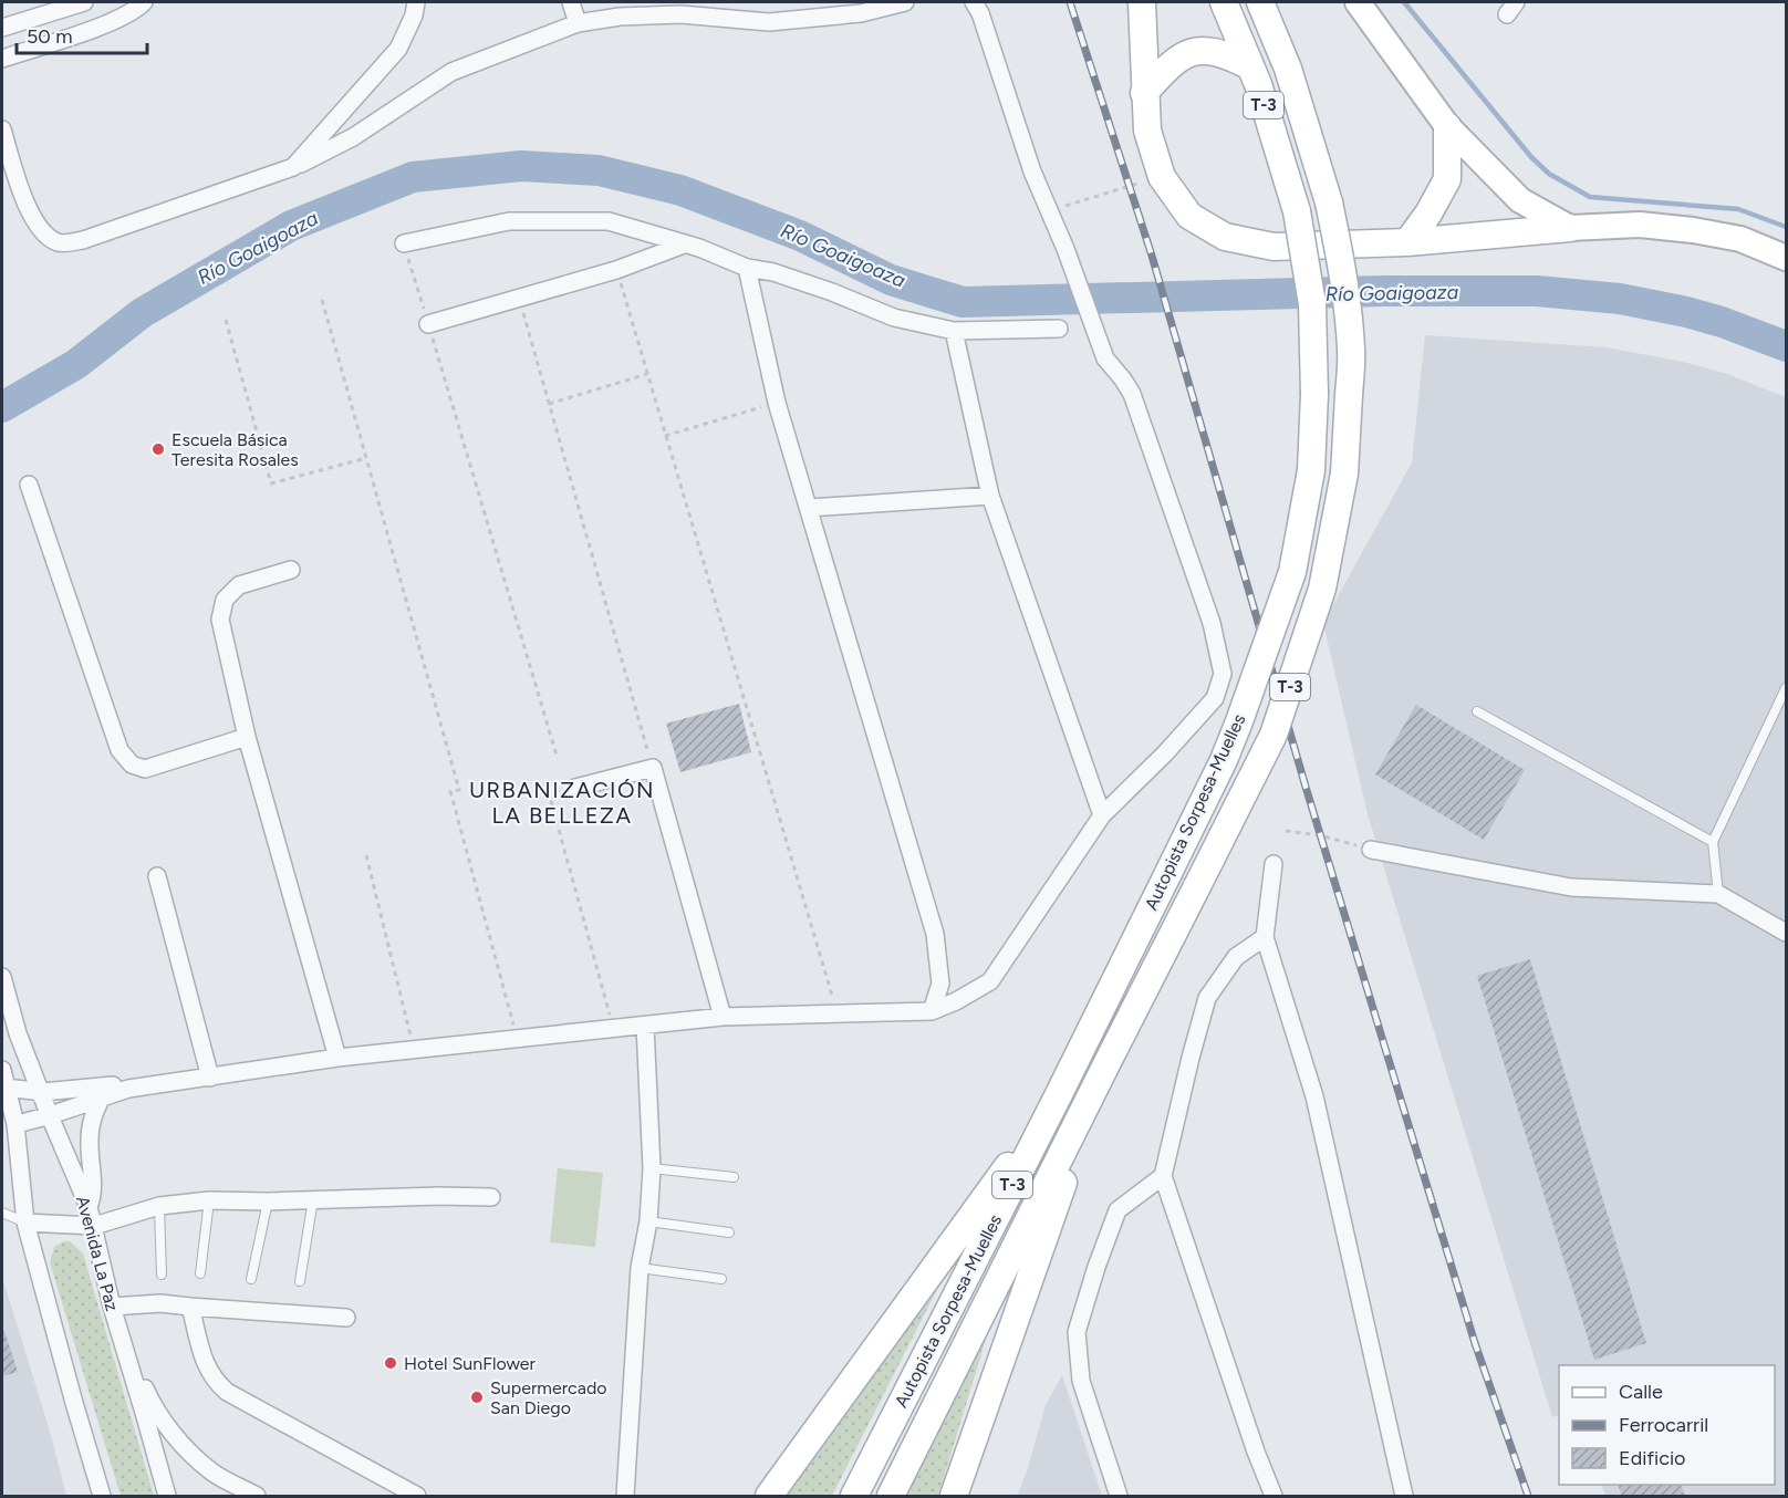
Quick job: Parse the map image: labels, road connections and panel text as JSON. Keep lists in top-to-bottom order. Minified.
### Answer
{"streets":{"main road":["T-3","Autopista Sorpesa-Muelles"],"street":["Avenida La Paz"]},"districts":["URBANIZACIÓN LA BELLEZA"],"water":["Río Goaigoaza"],"places":["Escuela Básica Teresita Rosales","Hotel SunFlower","Supermercado San Diego"],"legend":["Calle","Ferrocarril","Edificio"],"scale_bar":"50 m"}
